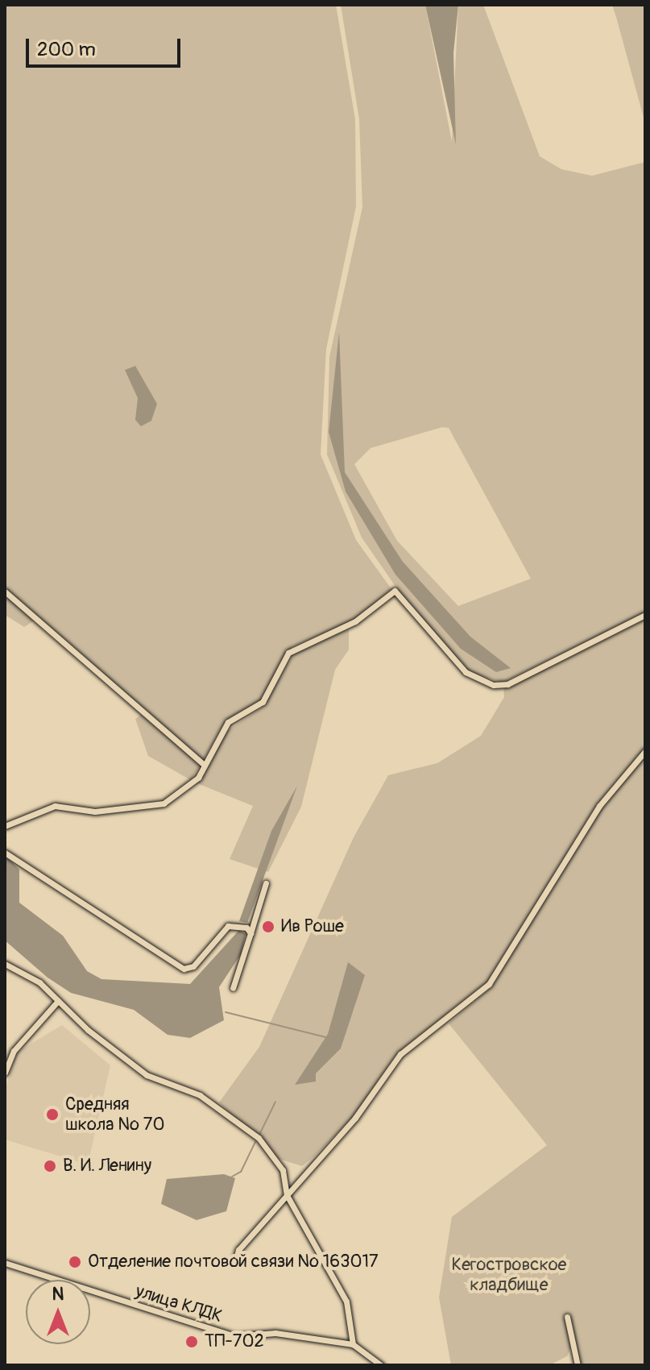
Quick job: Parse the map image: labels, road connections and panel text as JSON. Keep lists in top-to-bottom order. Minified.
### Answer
{"streets":{"street":["улица КЛДК"]},"parks":["Кегостровское кладбище"],"places":["Ив Роше","Средняя школа № 70","В. И. Ленину","Отделение почтовой связи № 163017","ТП-702"],"scale_bar":"200 m","north":"top"}
